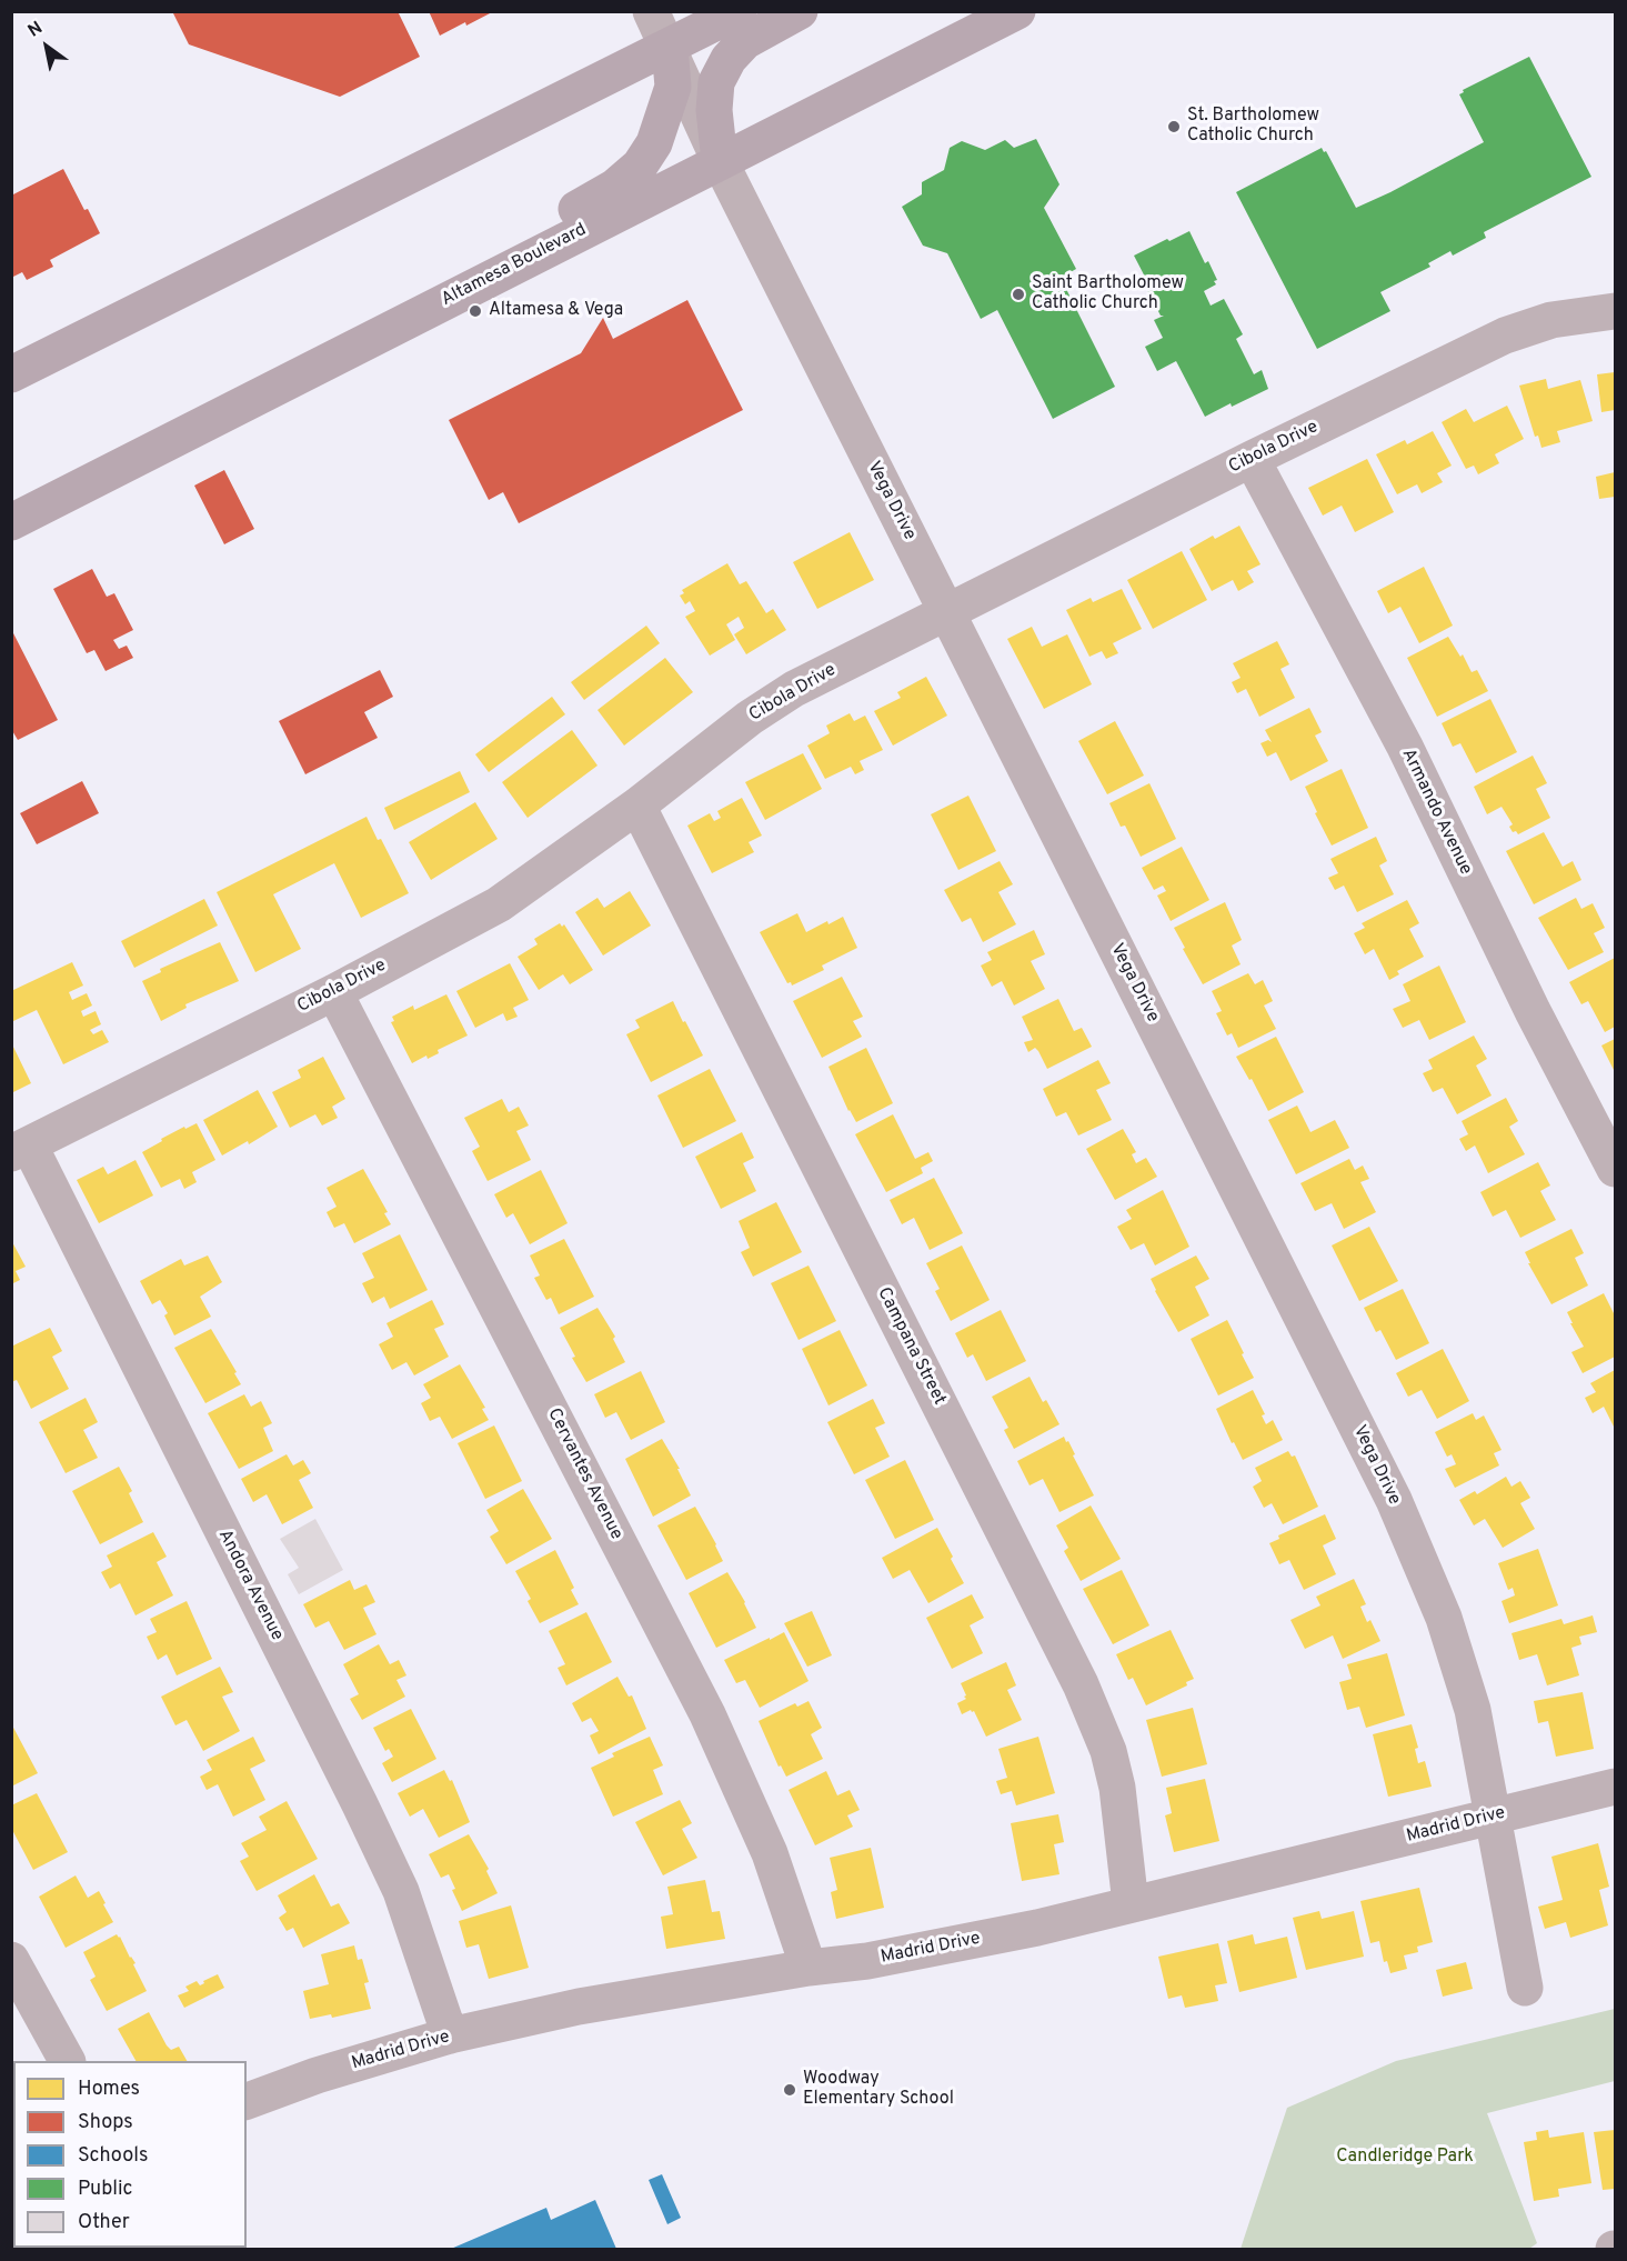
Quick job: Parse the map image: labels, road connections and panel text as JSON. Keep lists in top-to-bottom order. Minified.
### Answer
{"streets":{"main road":["Altamesa Boulevard"],"street":["Cibola Drive","Vega Drive","Armando Avenue","Campana Street","Cervantes Avenue","Andora Avenue","Madrid Drive"]},"crossings":[["Altamesa Boulevard","Vega Drive"],["Cibola Drive","Vega Drive"],["Cibola Drive","Armando Avenue"],["Cibola Drive","Campana Street"],["Cibola Drive","Cervantes Avenue"],["Cibola Drive","Andora Avenue"],["Vega Drive","Madrid Drive"],["Campana Street","Madrid Drive"],["Cervantes Avenue","Madrid Drive"],["Andora Avenue","Madrid Drive"]],"parks":["Candleridge Park"],"places":["St. Bartholomew Catholic Church","Saint Bartholomew Catholic Church","Altamesa & Vega","Woodway Elementary School"],"legend":["Homes","Shops","Schools","Public","Other"],"north":"top left"}
